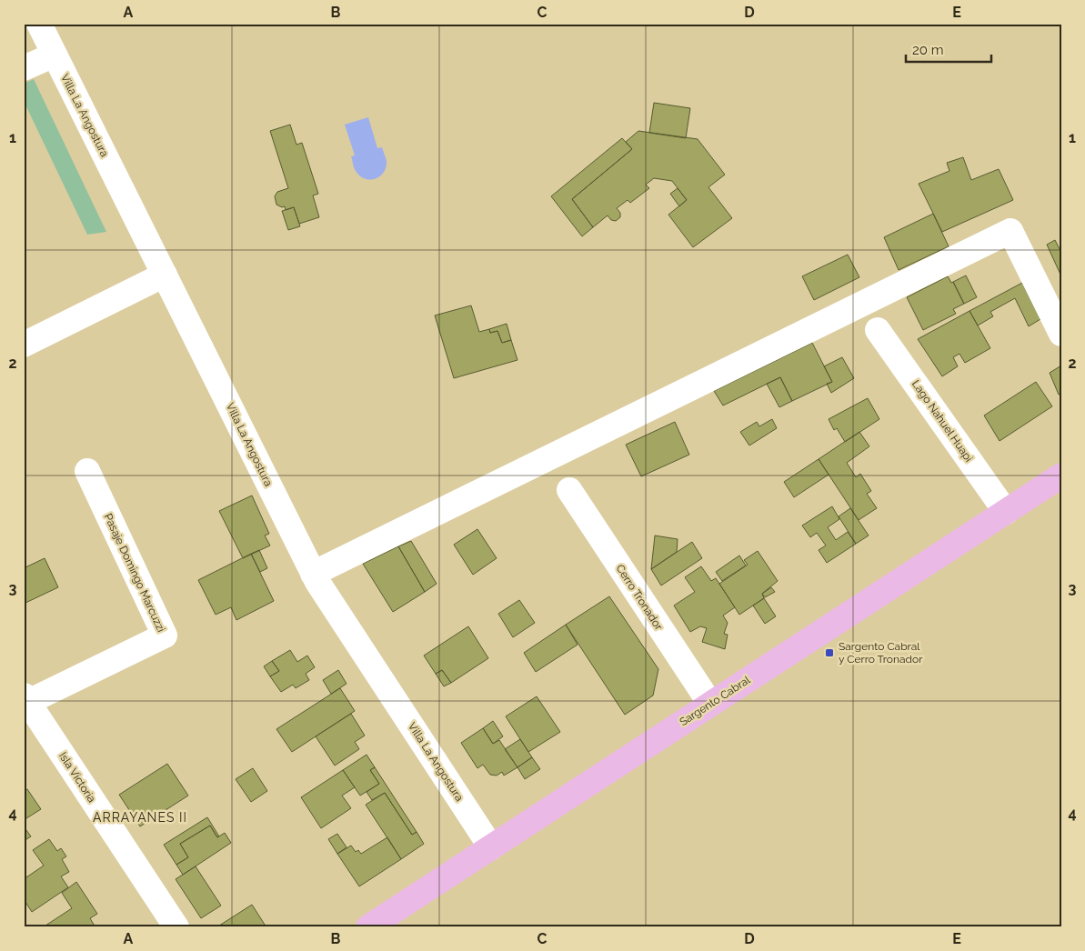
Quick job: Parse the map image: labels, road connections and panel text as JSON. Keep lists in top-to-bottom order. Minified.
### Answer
{"streets":{"main road":["Sargento Cabral"],"street":["Villa La Angostura","Lago Nahuel Huapi","Pasaje Domingo Marcuzzi","Cerro Tronador","Isla Victoria"]},"crossings":[["Villa La Angostura","Sargento Cabral"],["Lago Nahuel Huapi","Sargento Cabral"],["Pasaje Domingo Marcuzzi","Isla Victoria"],["Cerro Tronador","Sargento Cabral"]],"districts":["ARRAYANES II"],"places":{"transit":["Sargento Cabral y Cerro Tronador"]},"scale_bar":"20 m","grid":{"columns":["A","B","C","D","E"],"rows":["1","2","3","4"]}}
